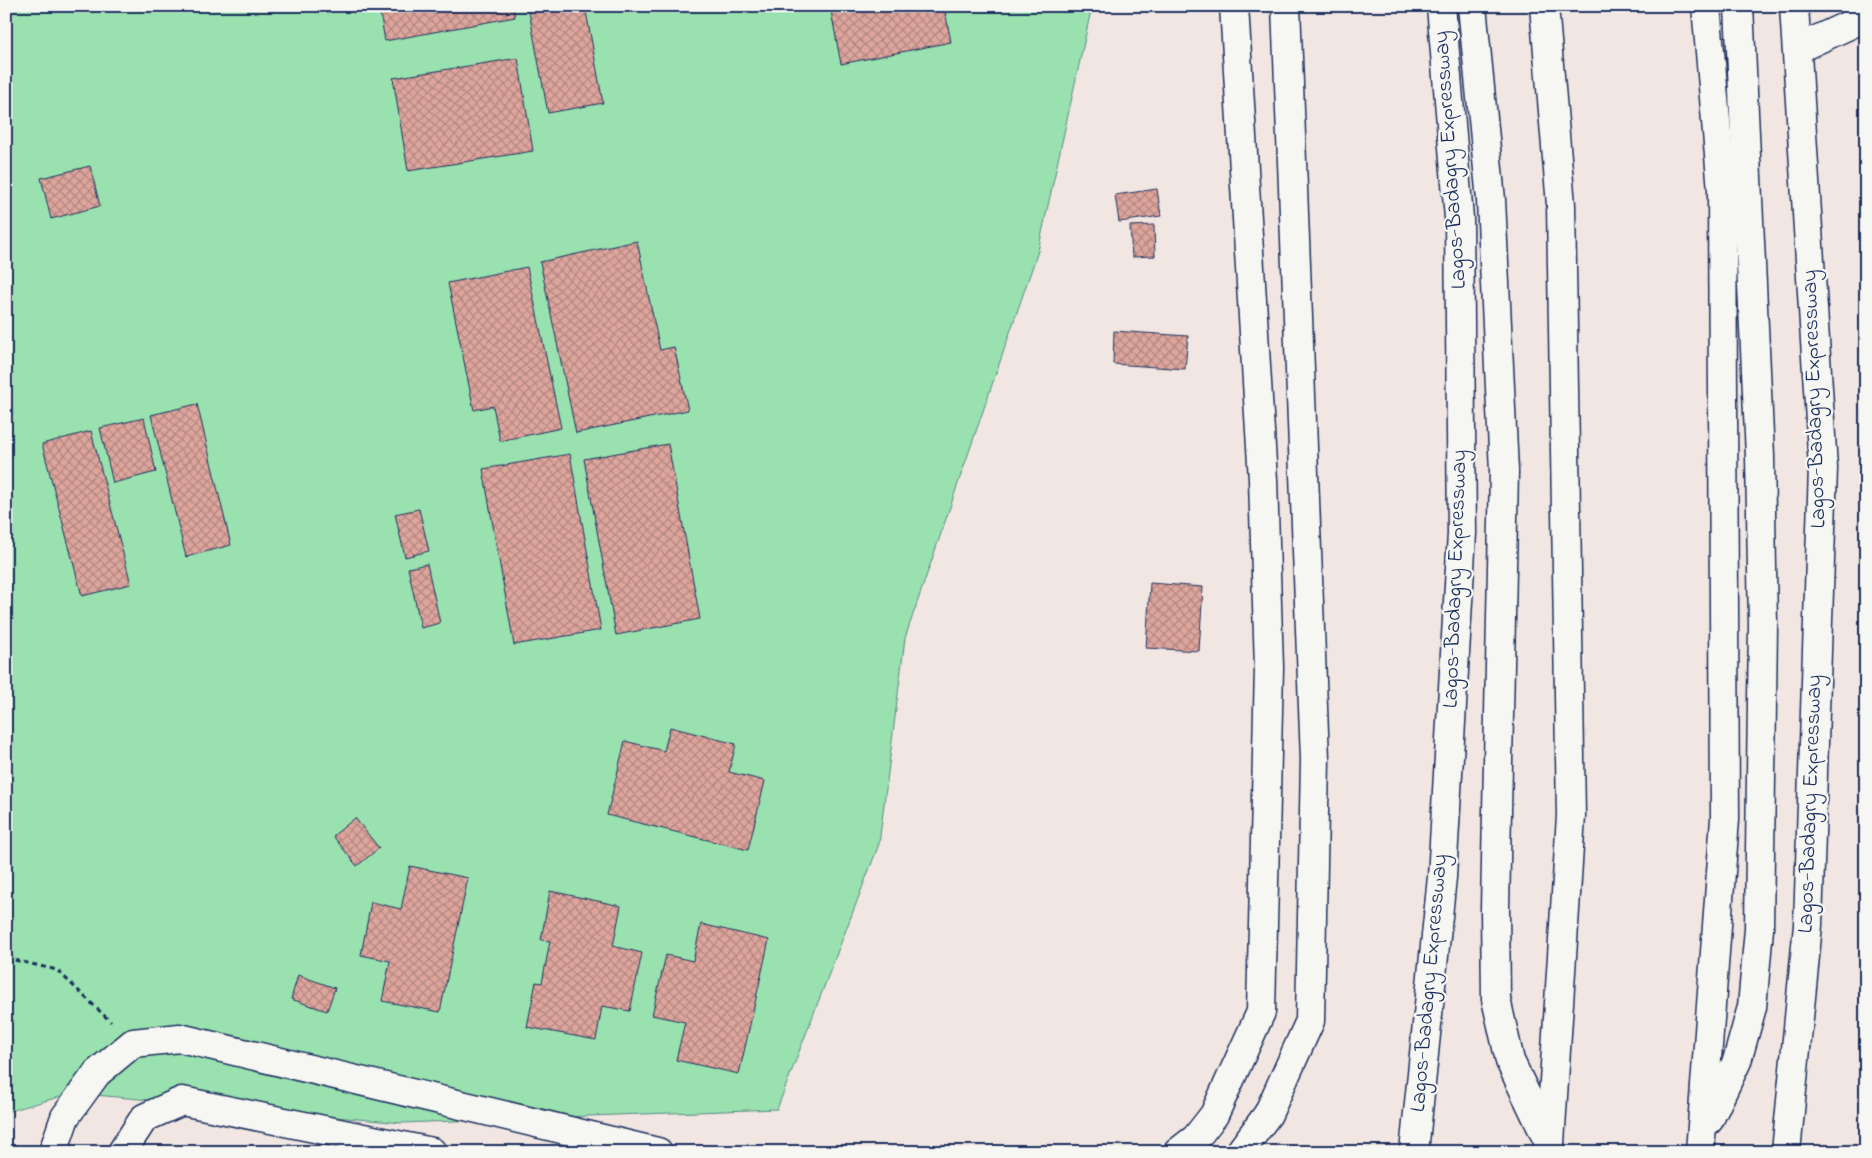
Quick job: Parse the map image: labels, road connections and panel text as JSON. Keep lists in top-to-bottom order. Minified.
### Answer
{"streets":{"main road":["Lagos-Badagry Expressway"]}}
